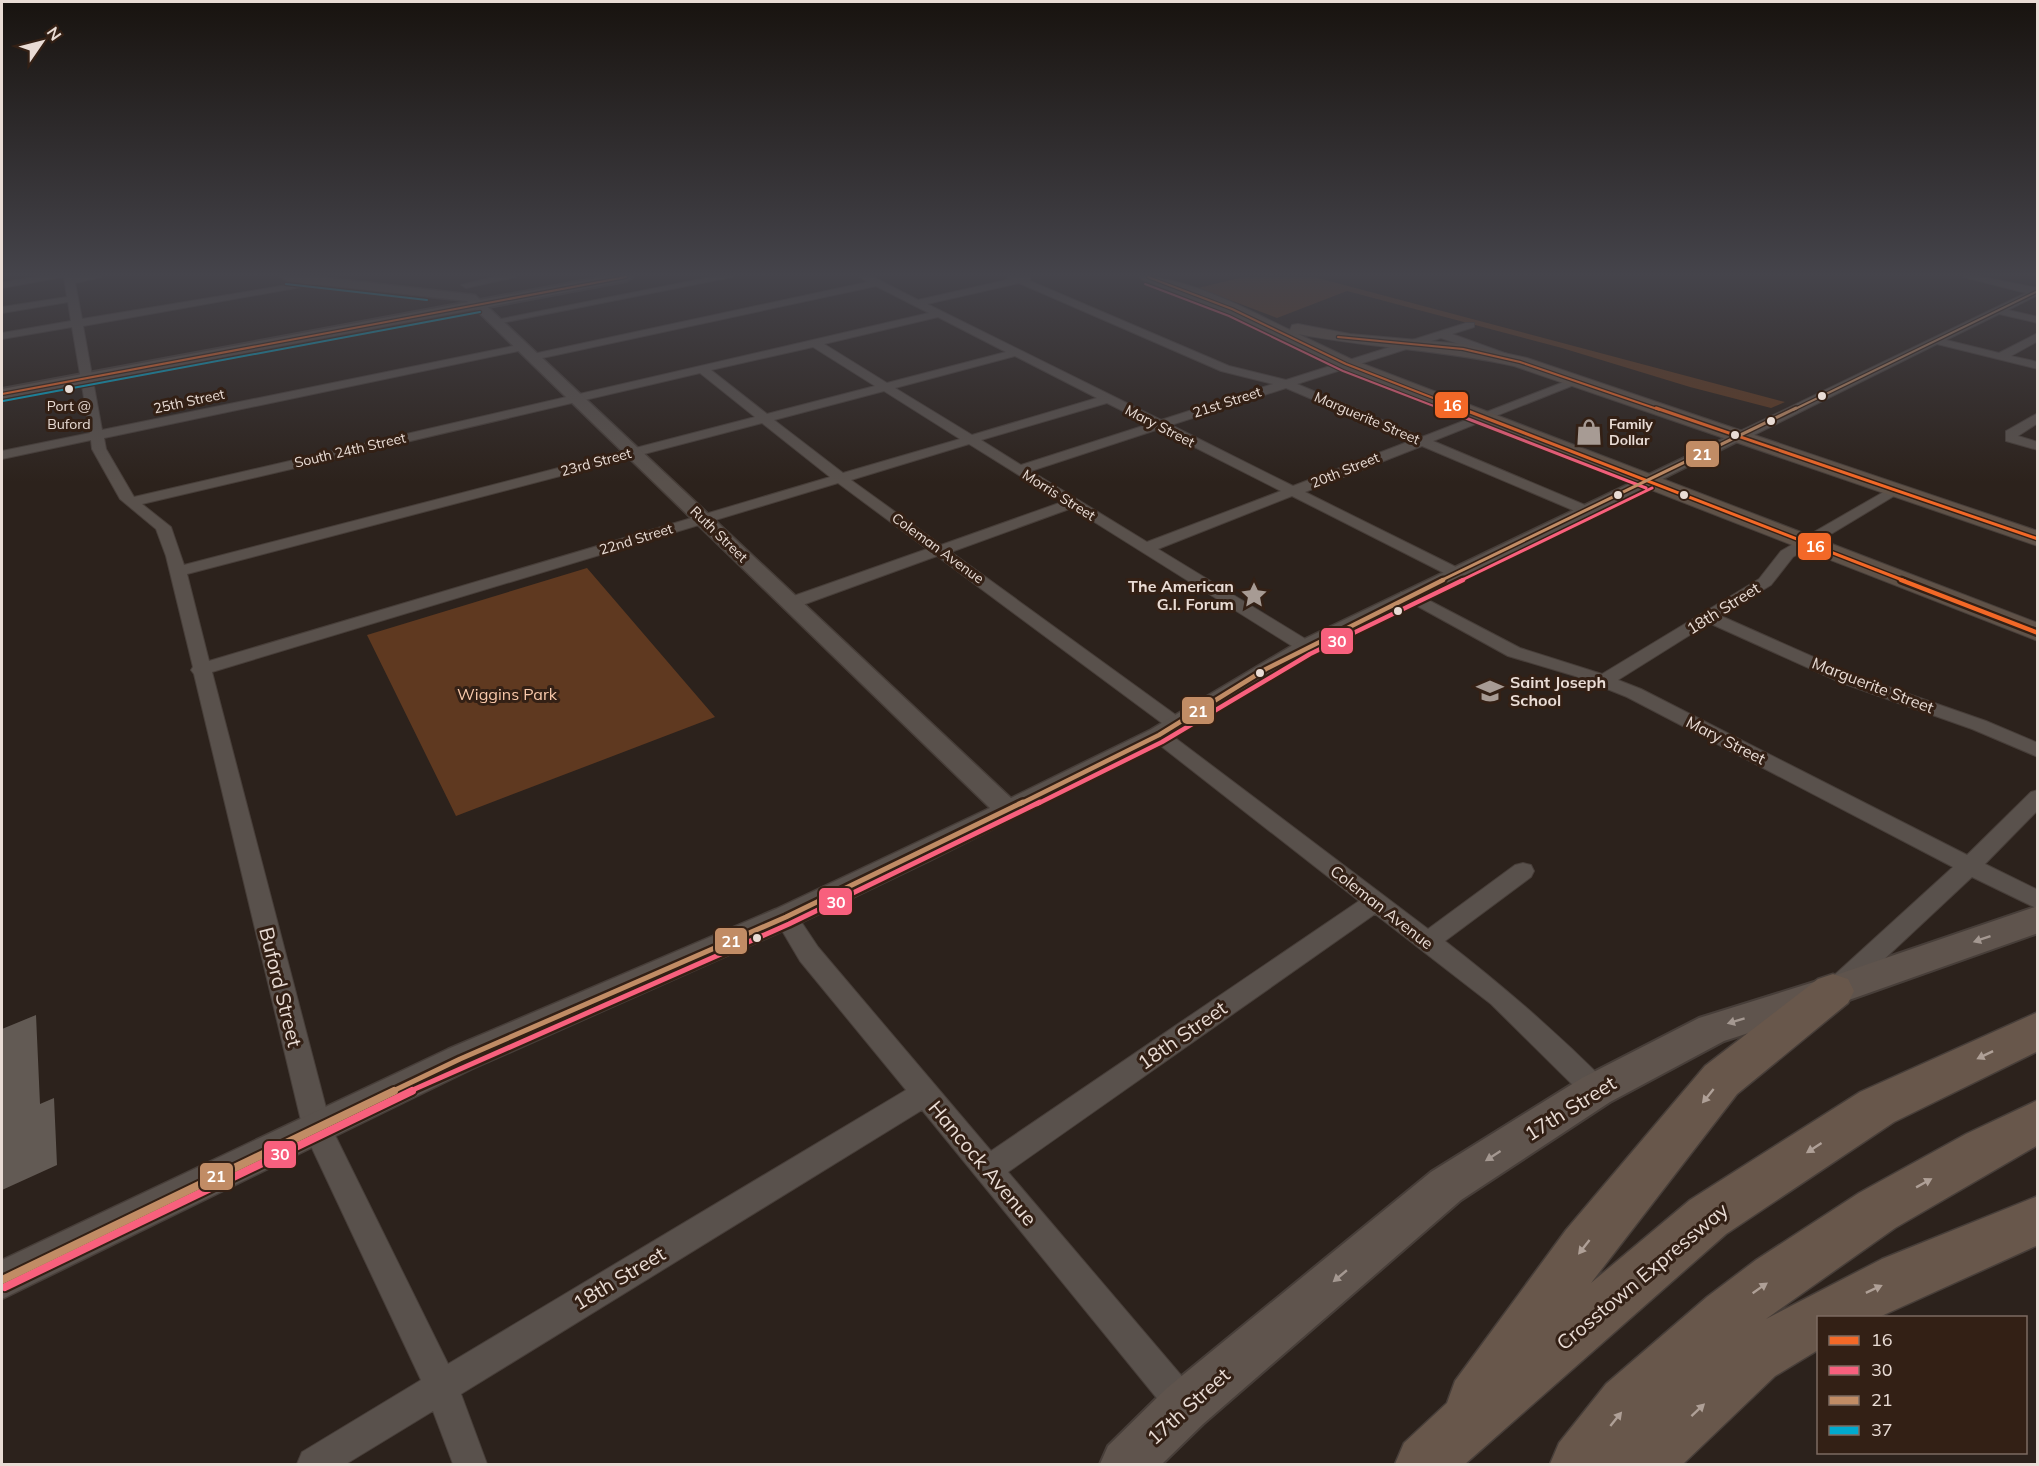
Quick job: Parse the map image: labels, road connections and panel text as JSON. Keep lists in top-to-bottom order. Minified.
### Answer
{"streets":{"highway":["Crosstown Expressway"],"main road":["17th Street"],"street":["25th Street","21st Street","Marguerite Street","Mary Street","South 24th Street","23rd Street","20th Street","Morris Street","Ruth Street","22nd Street","Coleman Avenue","18th Street","Buford Street","Hancock Avenue"]},"crossings":[["25th Street","Ruth Street"],["25th Street","Buford Street"],["21st Street","Marguerite Street"],["21st Street","Mary Street"],["21st Street","Morris Street"],["Marguerite Street","20th Street"],["Marguerite Street","18th Street"],["Mary Street","23rd Street"],["Mary Street","20th Street"],["Mary Street","22nd Street"],["Mary Street","18th Street"],["Mary Street","17th Street"],["South 24th Street","Ruth Street"],["South 24th Street","Coleman Avenue"],["South 24th Street","Buford Street"],["23rd Street","Morris Street"],["23rd Street","Ruth Street"],["23rd Street","Coleman Avenue"],["23rd Street","Buford Street"],["20th Street","Morris Street"],["Morris Street","22nd Street"],["Ruth Street","22nd Street"],["22nd Street","Coleman Avenue"],["22nd Street","Buford Street"],["Coleman Avenue","18th Street"],["Coleman Avenue","17th Street"],["18th Street","Buford Street"],["18th Street","Hancock Avenue"],["17th Street","Hancock Avenue"]],"one_way":["17th Street"],"parks":["Wiggins Park"],"places":{"other":["Port @ Buford"],"shop":["Family Dollar"],"place":["The American G.I. Forum"],"school or university":["Saint Joseph School"]},"lines":["transit line 16","transit line 30","transit line 21","transit line 37"],"legend":["16","30","21","37"],"north":"top right"}
